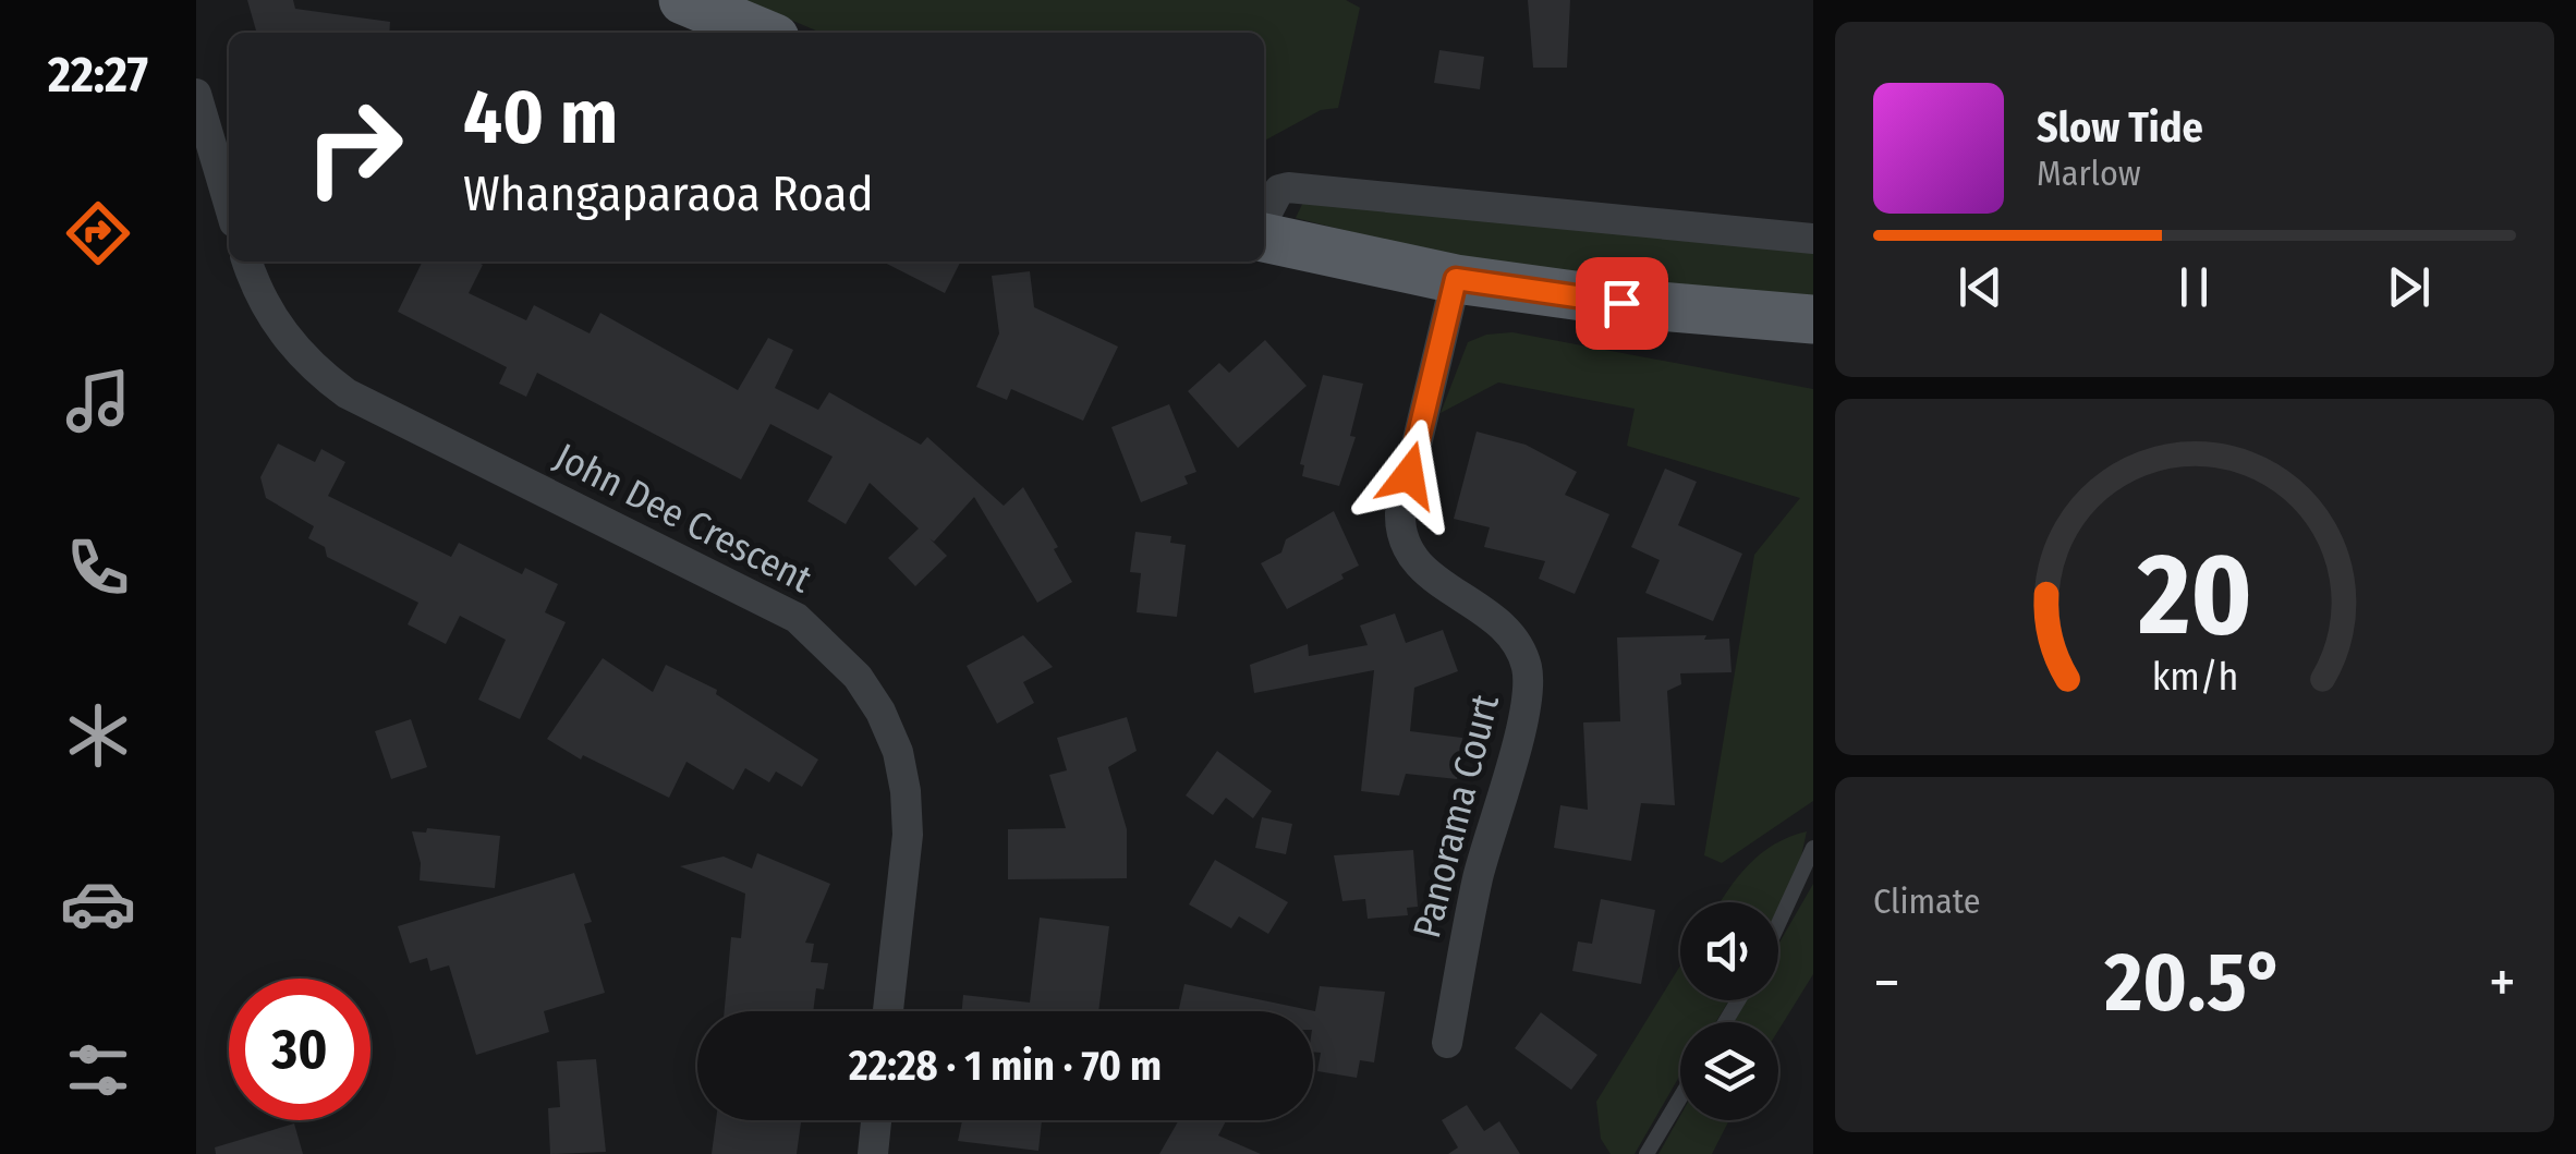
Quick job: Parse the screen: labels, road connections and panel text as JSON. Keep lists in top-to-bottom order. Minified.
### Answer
{"streets":{"street":["John Dee Crescent","Panorama Court"]},"page":{"tabs":"22:27","turn":["40 m","Whangaparaoa Road"],"song":["Slow Tide","Marlow"],"tile":"Climate","heat":["−","20.5°","+"],"limit":"30","trip":"22:28 · 1 min · 70 m","gauge":["20","km/h"]}}
